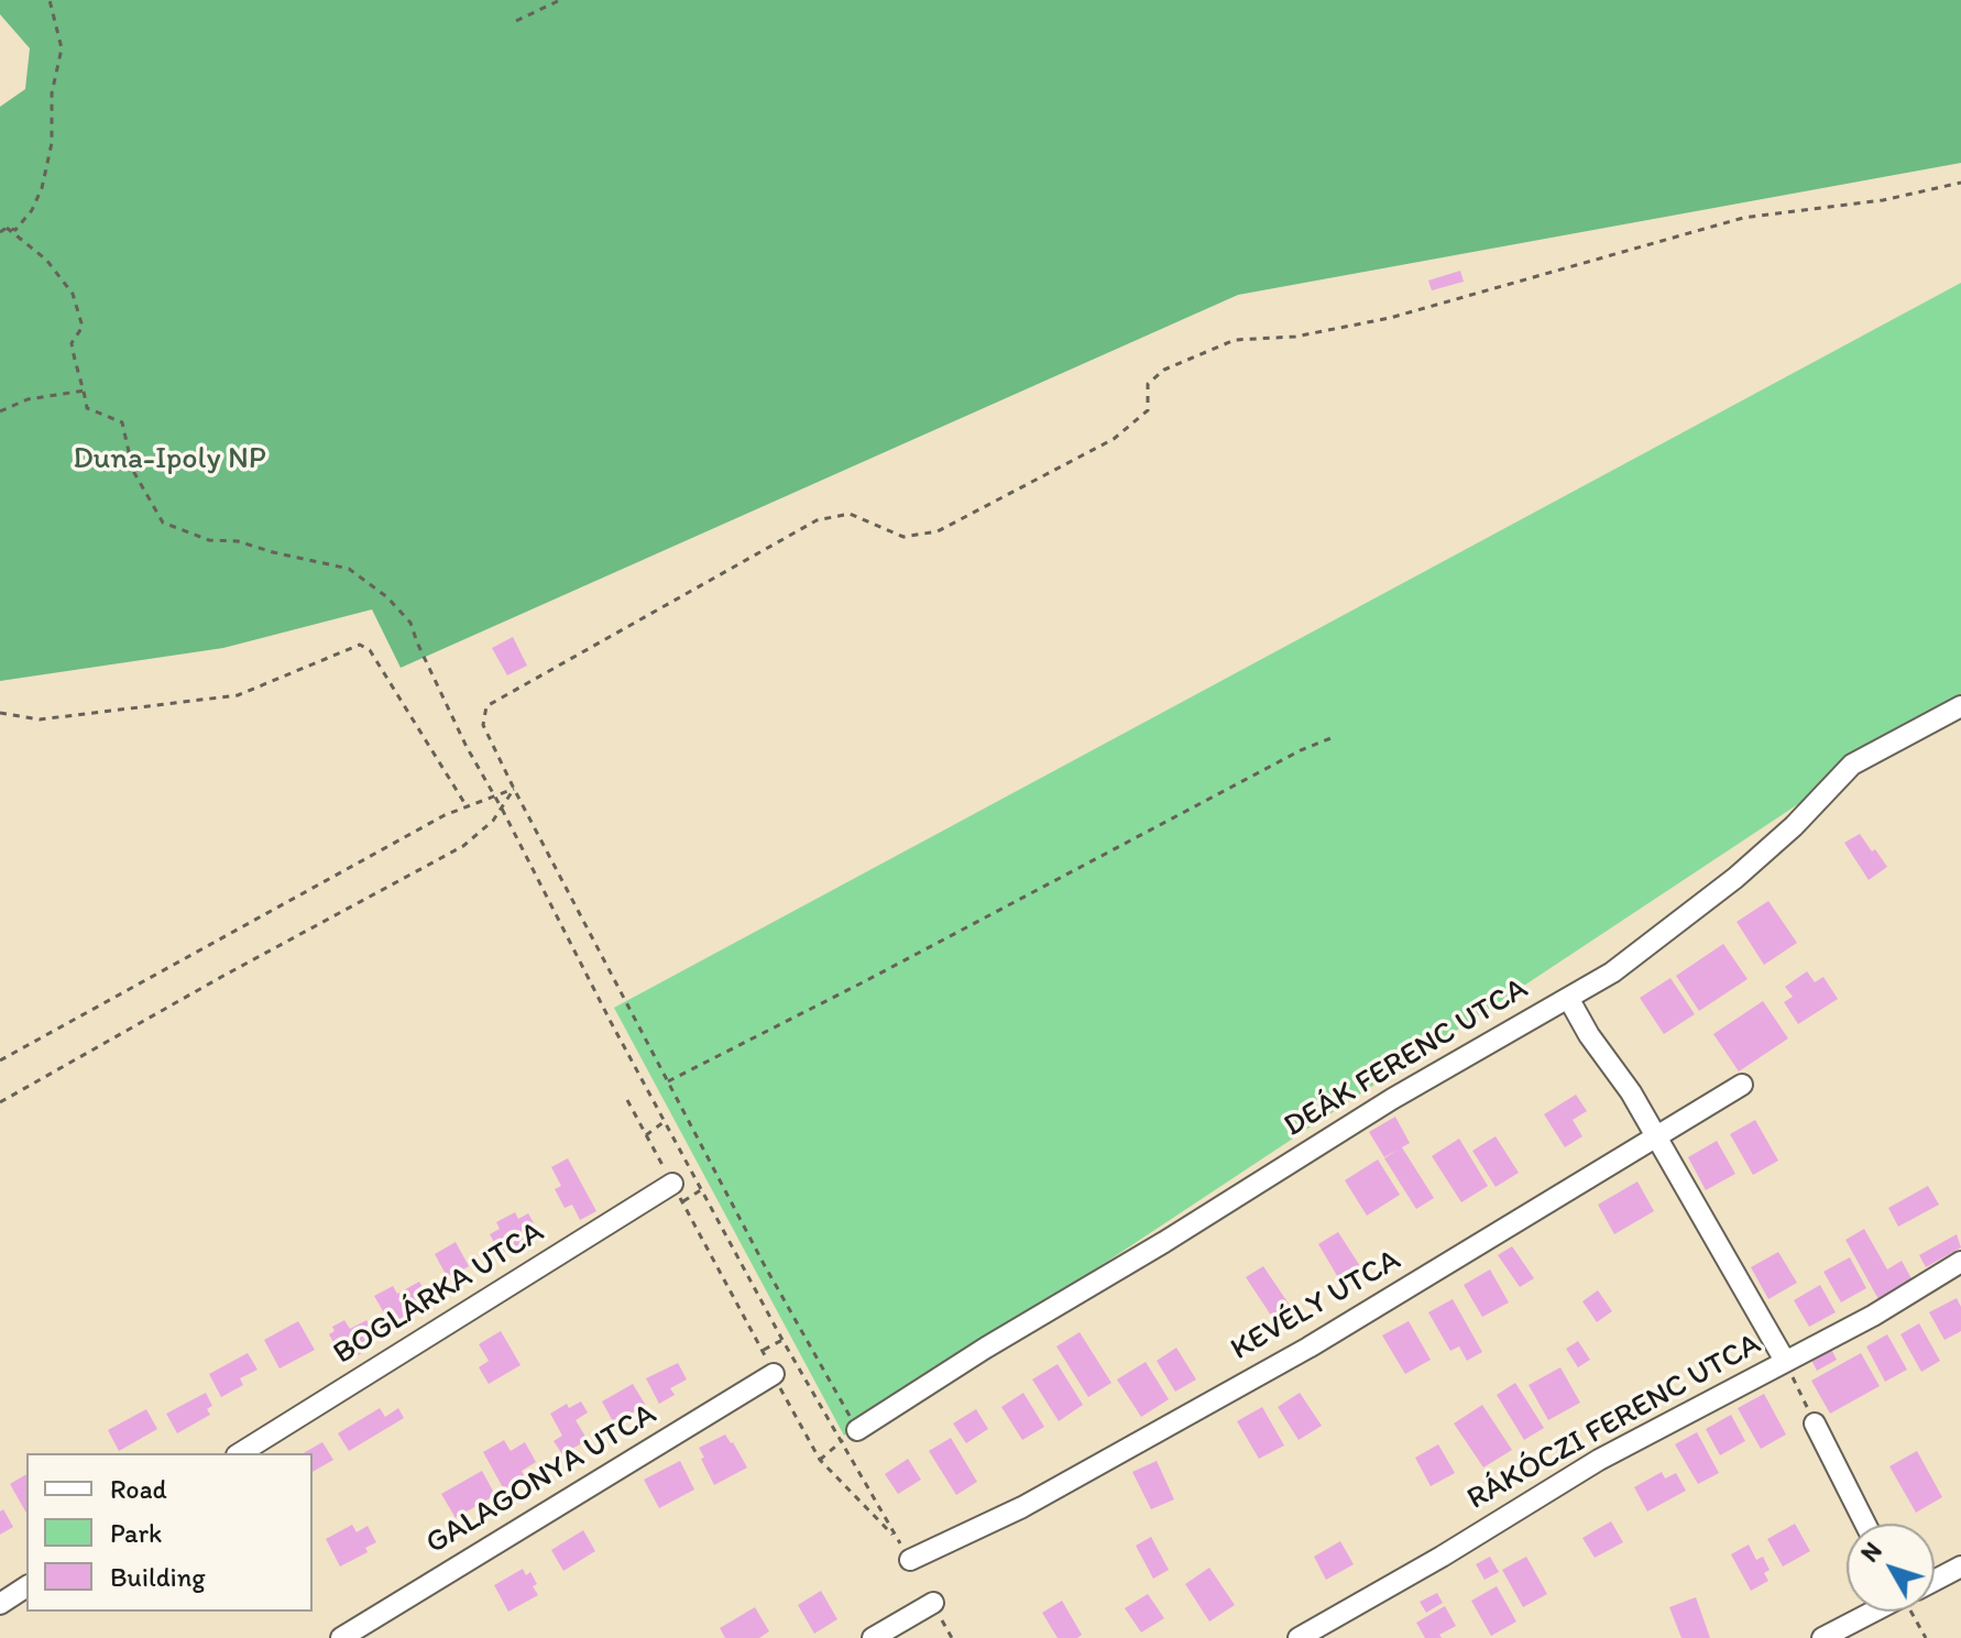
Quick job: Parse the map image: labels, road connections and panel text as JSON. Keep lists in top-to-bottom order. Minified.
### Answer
{"streets":{"street":["DEÁK FERENC UTCA","BOGLÁRKA UTCA","KEVÉLY UTCA","RÁKÓCZI FERENC UTCA","GALAGONYA UTCA"]},"parks":["Duna-Ipoly NP"],"legend":["Road","Park","Building"],"north":"top left"}
